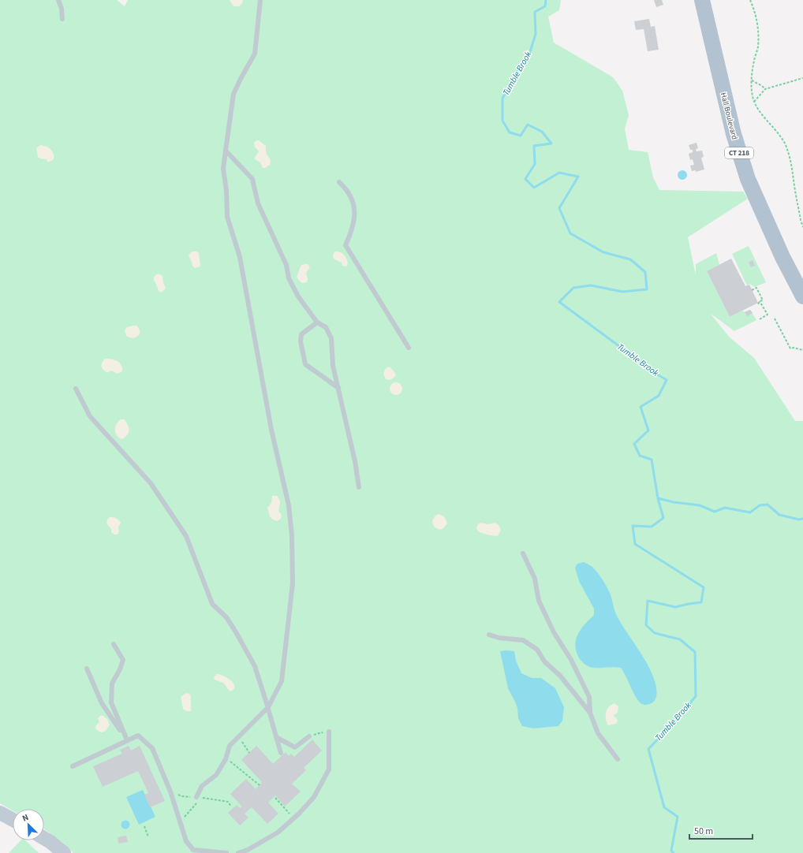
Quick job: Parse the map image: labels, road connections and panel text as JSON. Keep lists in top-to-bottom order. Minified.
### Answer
{"streets":{"main road":["Hall Boulevard","CT 218"]},"water":["Tumble Brook"],"scale_bar":"50 m","north":"top left"}
